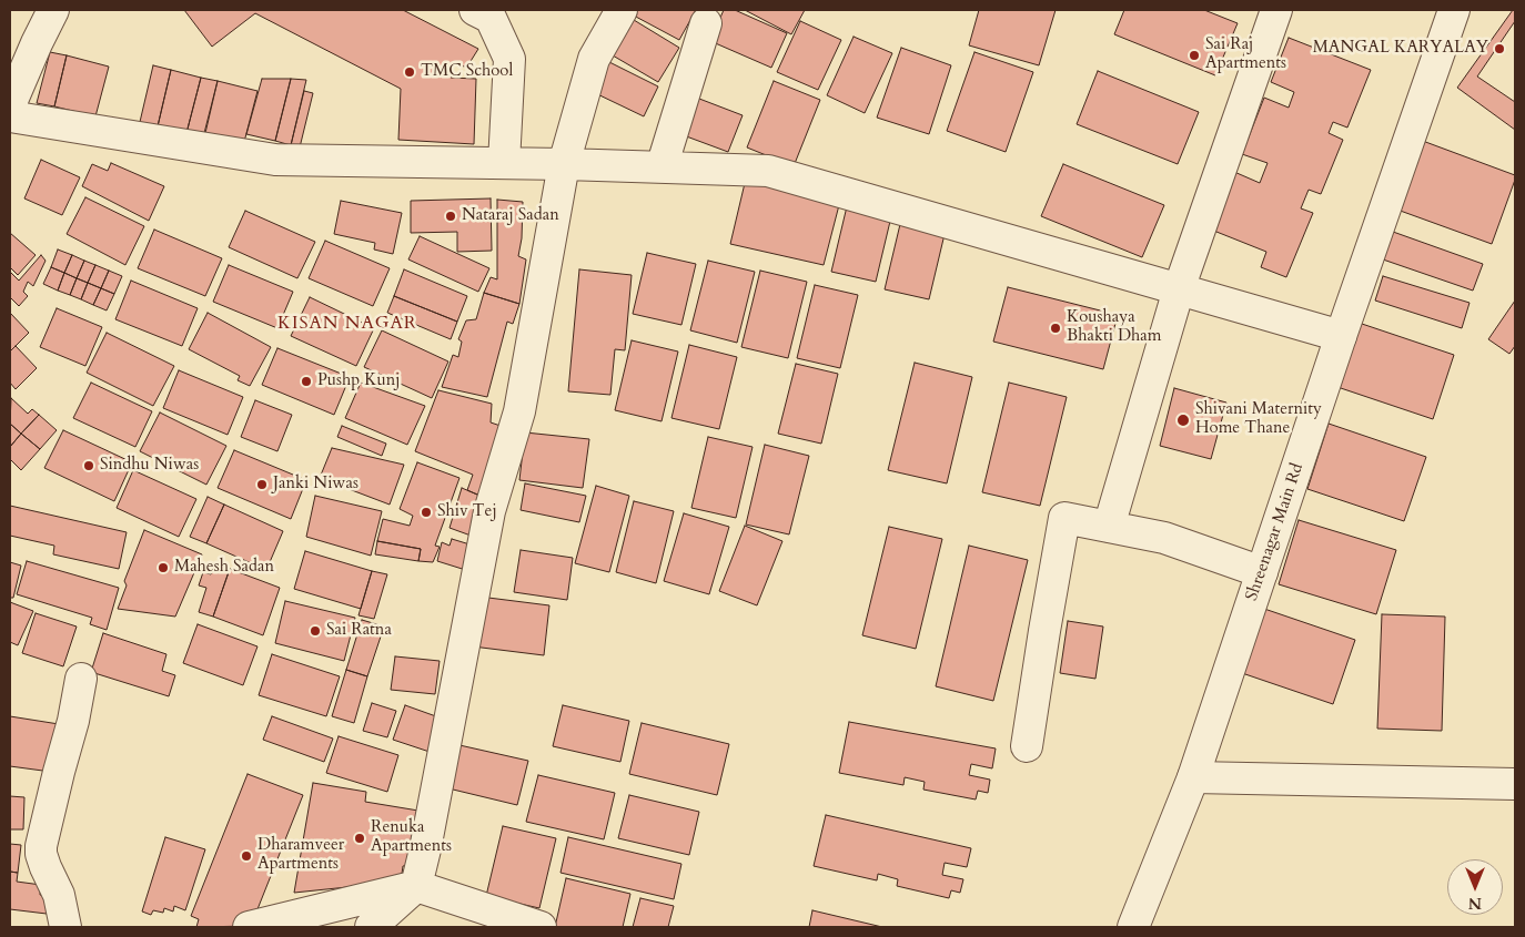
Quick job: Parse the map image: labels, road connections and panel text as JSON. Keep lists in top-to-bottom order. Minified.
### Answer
{"streets":{"street":["Shreenagar Main Rd"]},"districts":["KISAN NAGAR"],"places":["MANGAL KARYALAY","Sai Raj Apartments","TMC School","Nataraj Sadan","Koushaya Bhakti Dham","Pushp Kunj","Shivani Maternity Home Thane","Sindhu Niwas","Janki Niwas","Shiv Tej","Mahesh Sadan","Sai Ratna","Renuka Apartments","Dharamveer Apartments"],"north":"bottom"}
